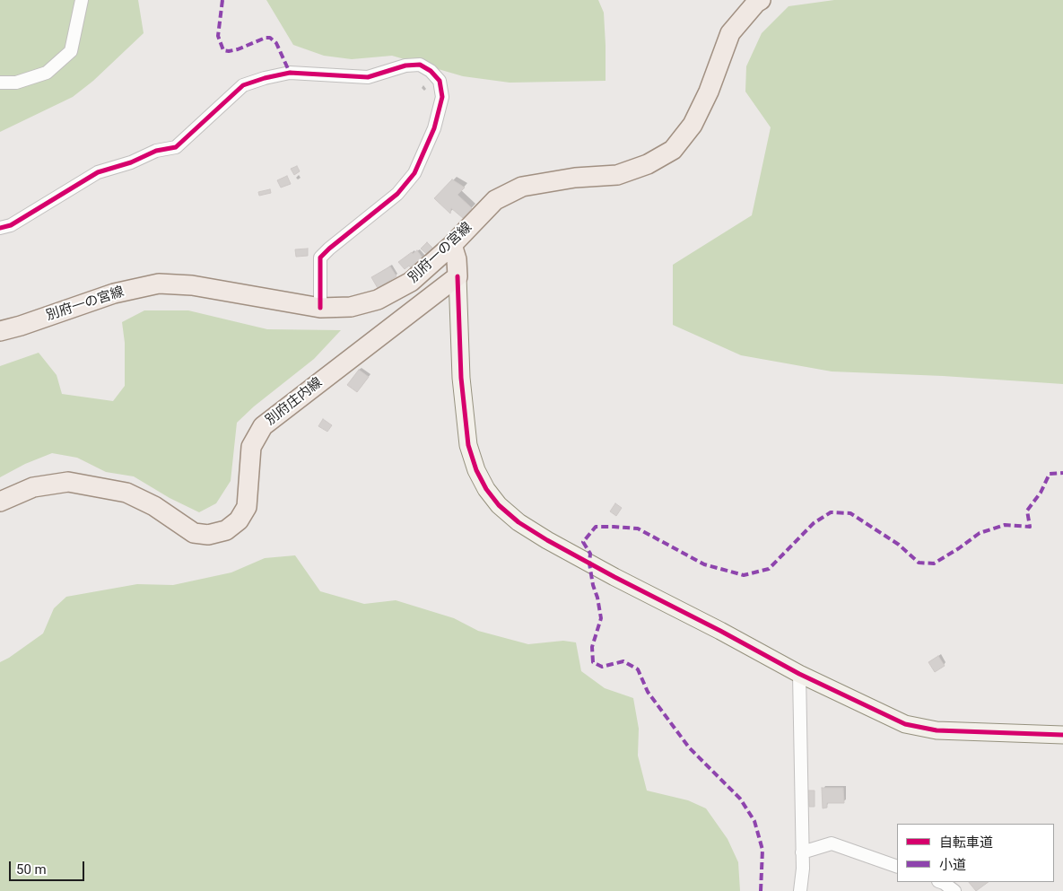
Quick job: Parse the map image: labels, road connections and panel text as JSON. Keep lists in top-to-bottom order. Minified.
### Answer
{"streets":{"main road":["別府一の宮線","別府庄内線"]},"legend":["自転車道","小道"],"scale_bar":"50 m"}
